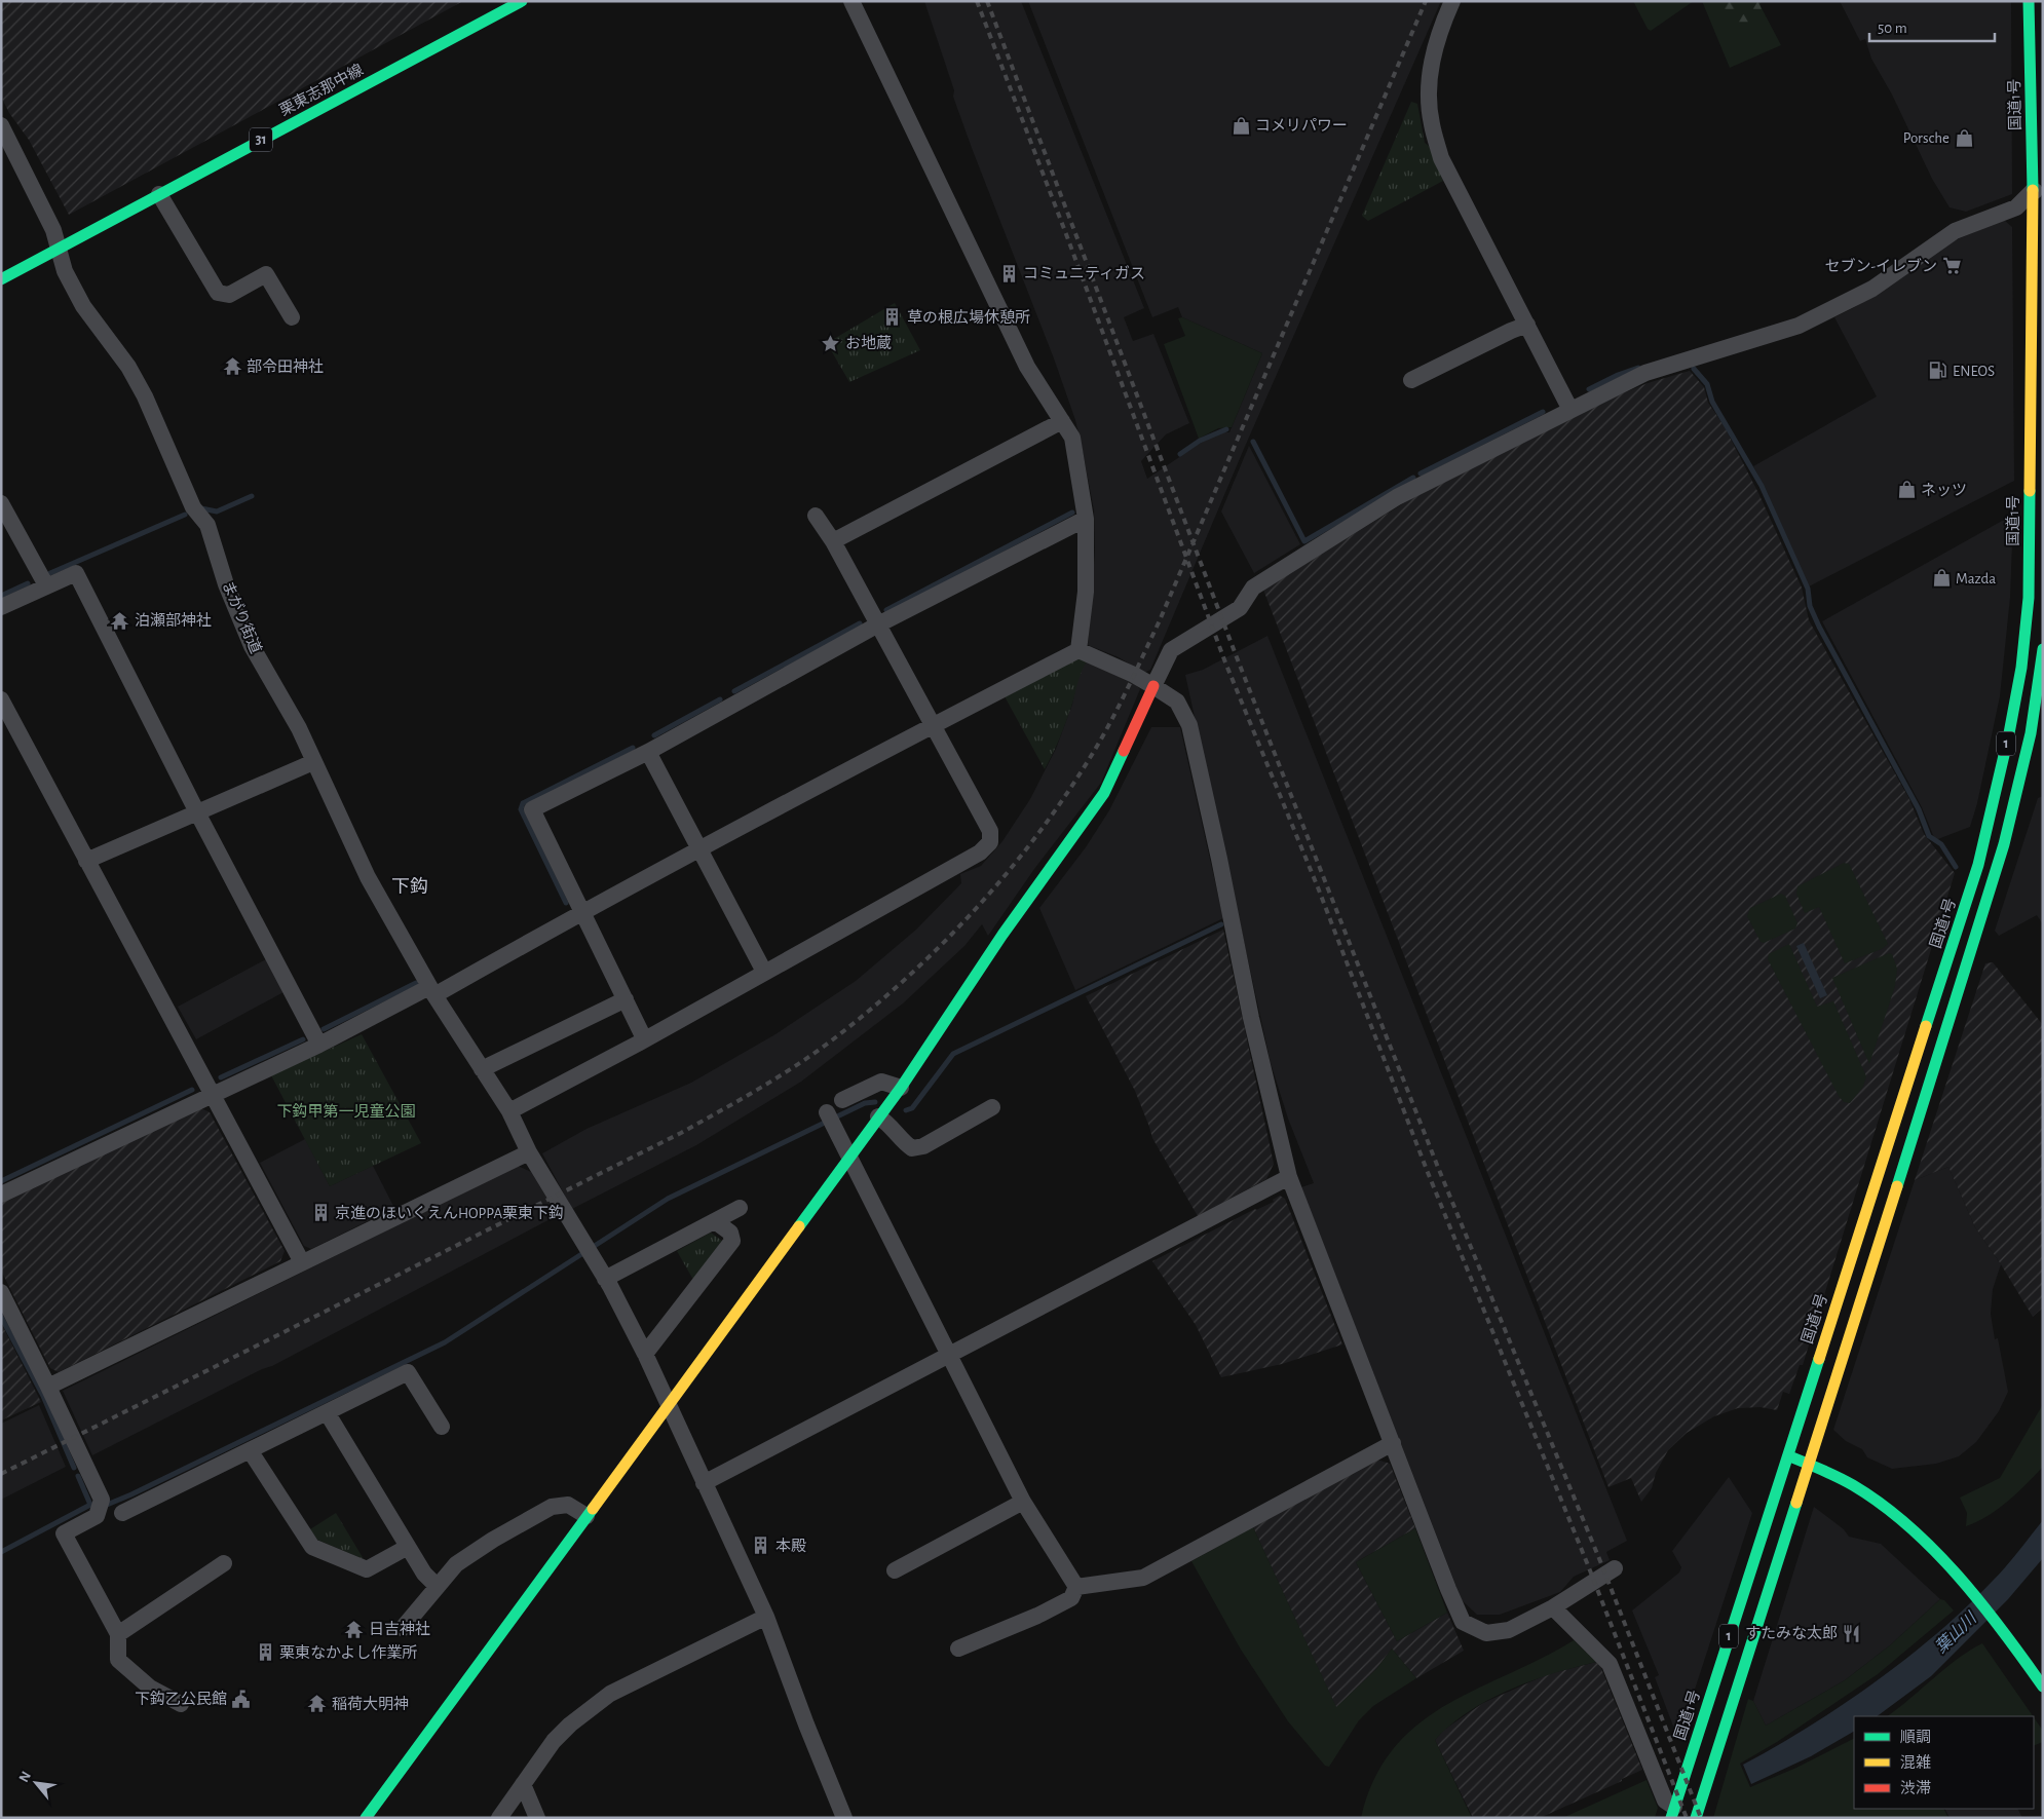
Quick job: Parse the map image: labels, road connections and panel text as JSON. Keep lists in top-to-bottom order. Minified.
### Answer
{"streets":{"main road":["栗東志那中線","国道1号","31","1"],"street":["まがり街道"]},"crossings":[["栗東志那中線","まがり街道"]],"districts":["下鈎"],"water":["葉山川"],"parks":["下鈎甲第一児童公園"],"places":{"shop":["コメリパワー","Porsche","ネッツ","Mazda"],"supermarket":["セブン-イレブン"],"building":["コミュニティガス","草の根広場休憩所","京進のほいくえんHOPPA栗東下鈎","本殿","栗東なかよし作業所"],"place":["お地蔵"],"temple":["部令田神社","泊瀬部神社","日吉神社","稲荷大明神"],"fuel station":["ENEOS"],"restaurant":["すたみな太郎"],"public building":["下鈎乙公民館"]},"legend":["順調","混雑","渋滞"],"scale_bar":"50 m","north":"top left"}
